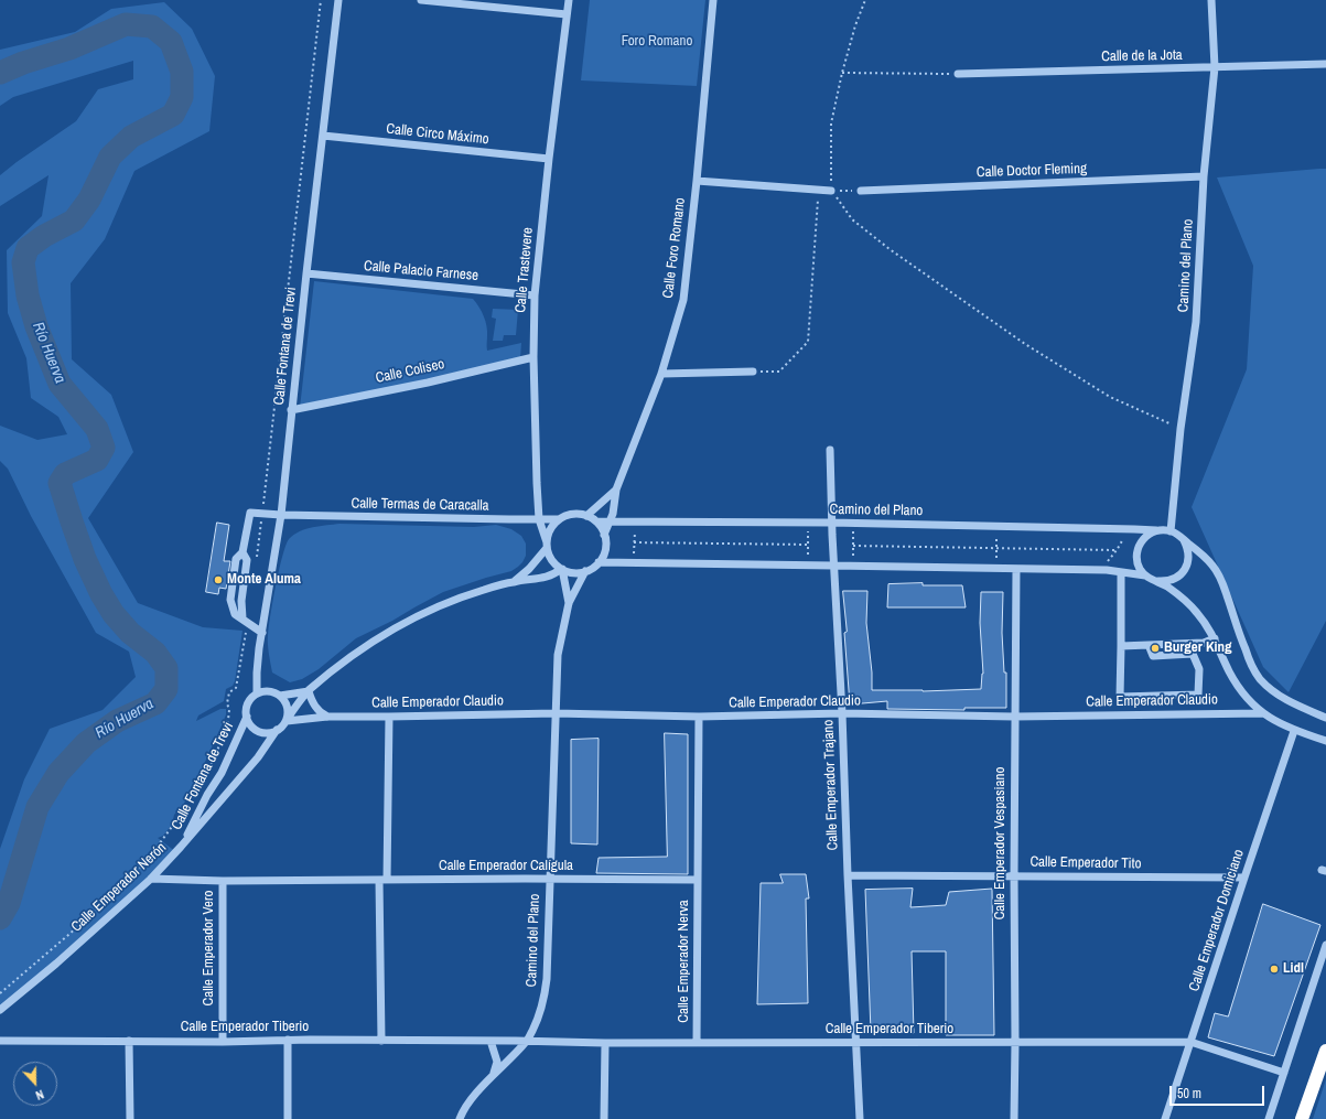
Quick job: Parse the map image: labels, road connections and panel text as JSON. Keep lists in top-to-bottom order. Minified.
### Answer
{"streets":{"street":["Calle de la Jota","Calle Circo Máximo","Calle Doctor Fleming","Calle Foro Romano","Camino del Plano","Calle Trastevere","Calle Palacio Farnese","Calle Fontana de Trevi","Calle Coliseo","Calle Termas de Caracalla","Calle Emperador Claudio","Calle Emperador Trajano","Calle Emperador Vespasiano","Calle Emperador Tito","Calle Emperador Calígula","Calle Emperador Nerón","Calle Emperador Domiciano","Calle Emperador Vero","Calle Emperador Nerva","Calle Emperador Tiberio"]},"crossings":[["Calle de la Jota","Camino del Plano"],["Calle Circo Máximo","Calle Trastevere"],["Calle Circo Máximo","Calle Fontana de Trevi"],["Calle Doctor Fleming","Camino del Plano"],["Calle Foro Romano","Camino del Plano"],["Calle Foro Romano","Calle Trastevere"],["Calle Foro Romano","Calle Termas de Caracalla"],["Camino del Plano","Calle Trastevere"],["Camino del Plano","Calle Termas de Caracalla"],["Camino del Plano","Calle Emperador Claudio"],["Camino del Plano","Calle Emperador Trajano"],["Camino del Plano","Calle Emperador Calígula"],["Camino del Plano","Calle Emperador Tiberio"],["Calle Trastevere","Calle Palacio Farnese"],["Calle Trastevere","Calle Coliseo"],["Calle Trastevere","Calle Termas de Caracalla"],["Calle Palacio Farnese","Calle Fontana de Trevi"],["Calle Fontana de Trevi","Calle Coliseo"],["Calle Fontana de Trevi","Calle Termas de Caracalla"],["Calle Fontana de Trevi","Calle Emperador Claudio"],["Calle Fontana de Trevi","Calle Emperador Nerón"],["Calle Emperador Claudio","Calle Emperador Trajano"],["Calle Emperador Claudio","Calle Emperador Vespasiano"],["Calle Emperador Claudio","Calle Emperador Nerón"],["Calle Emperador Trajano","Calle Emperador Tito"],["Calle Emperador Trajano","Calle Emperador Tiberio"],["Calle Emperador Vespasiano","Calle Emperador Tito"],["Calle Emperador Vespasiano","Calle Emperador Tiberio"],["Calle Emperador Tito","Calle Emperador Domiciano"],["Calle Emperador Calígula","Calle Emperador Nerón"],["Calle Emperador Calígula","Calle Emperador Vero"],["Calle Emperador Calígula","Calle Emperador Nerva"],["Calle Emperador Domiciano","Calle Emperador Tiberio"],["Calle Emperador Vero","Calle Emperador Tiberio"],["Calle Emperador Nerva","Calle Emperador Tiberio"]],"water":["Río Huerva"],"parks":["Foro Romano"],"places":["Monte Aluma","Burger King","Lidl"],"scale_bar":"50 m","north":"bottom"}
